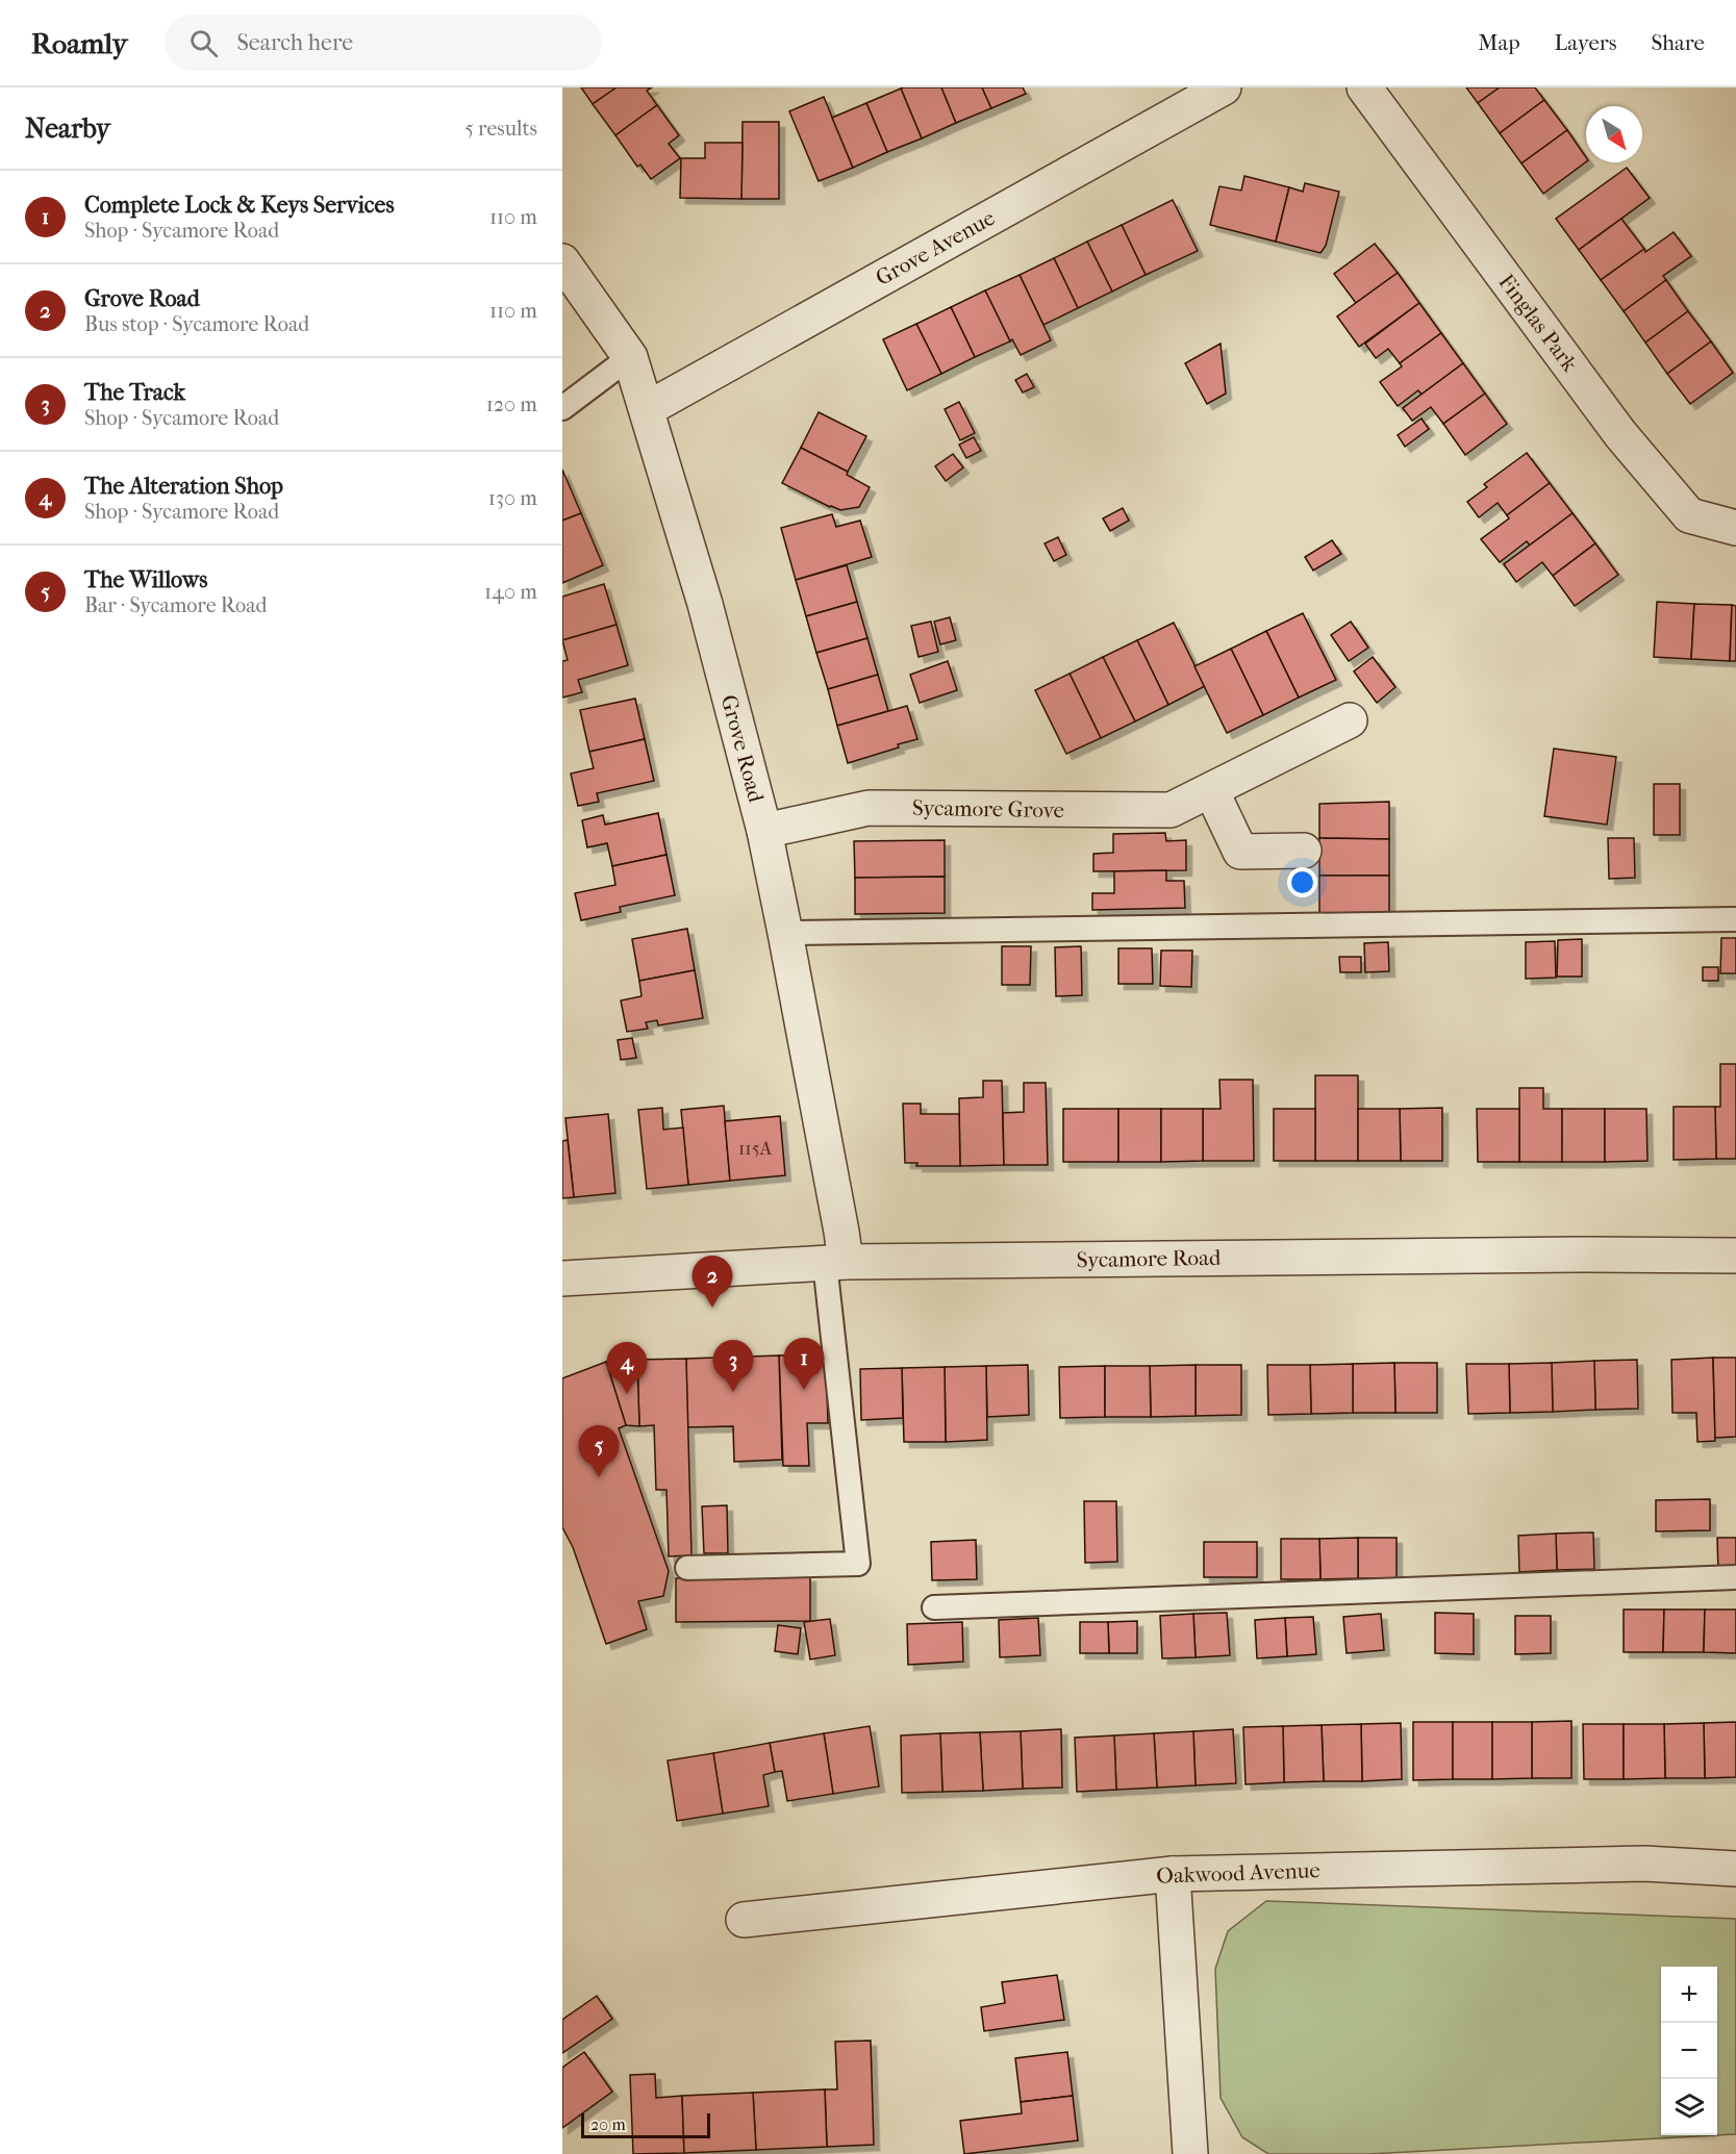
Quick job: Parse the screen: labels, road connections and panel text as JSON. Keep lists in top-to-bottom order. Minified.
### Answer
{"streets":{"street":["Grove Avenue","Finglas Park","Grove Road","Sycamore Grove","Sycamore Road","Oakwood Avenue"]},"crossings":[["Grove Avenue","Grove Road"],["Grove Road","Sycamore Grove"],["Grove Road","Sycamore Road"]],"house_numbers":["115A"],"scale_bar":"20 m","north":"bottom right","page":{"header":"Roamly","search":"Search here","nav":["Map","Layers","Share"],"heading":["Nearby","5 results"],"list":[{"mark":"1","name":"Complete Lock & Keys Services","note":"Shop · Sycamore Road","value":"110 m"},{"mark":"2","name":"Grove Road","note":"Bus stop · Sycamore Road","value":"110 m"},{"mark":"3","name":"The Track","note":"Shop · Sycamore Road","value":"120 m"},{"mark":"4","name":"The Alteration Shop","note":"Shop · Sycamore Road","value":"130 m"},{"mark":"5","name":"The Willows","note":"Bar · Sycamore Road","value":"140 m"}],"pins":["2","1","3","4","5"],"map_buttons":["+","−"],"scale":"20 m"}}
